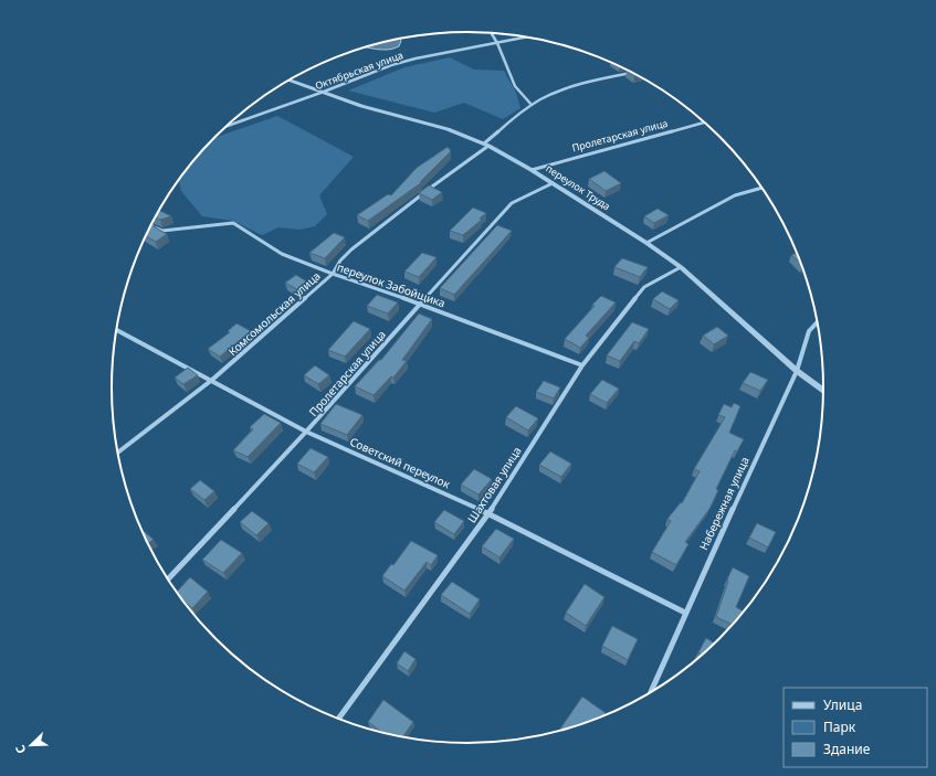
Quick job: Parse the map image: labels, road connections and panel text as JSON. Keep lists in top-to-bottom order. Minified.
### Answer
{"streets":{"street":["Октябрьская улица","Пролетарская улица","переулок Труда","переулок Забойщика","Комсомольская улица","Советский переулок","Шахтовая улица","Набережная улица"]},"crossings":[["Октябрьская улица","переулок Труда"],["Пролетарская улица","переулок Труда"],["Пролетарская улица","переулок Забойщика"],["Пролетарская улица","Советский переулок"],["переулок Труда","Комсомольская улица"],["переулок Труда","Шахтовая улица"],["переулок Труда","Набережная улица"],["переулок Забойщика","Комсомольская улица"],["переулок Забойщика","Шахтовая улица"],["Комсомольская улица","Советский переулок"],["Советский переулок","Шахтовая улица"],["Советский переулок","Набережная улица"]],"legend":["Улица","Парк","Здание"],"north":"bottom left"}
